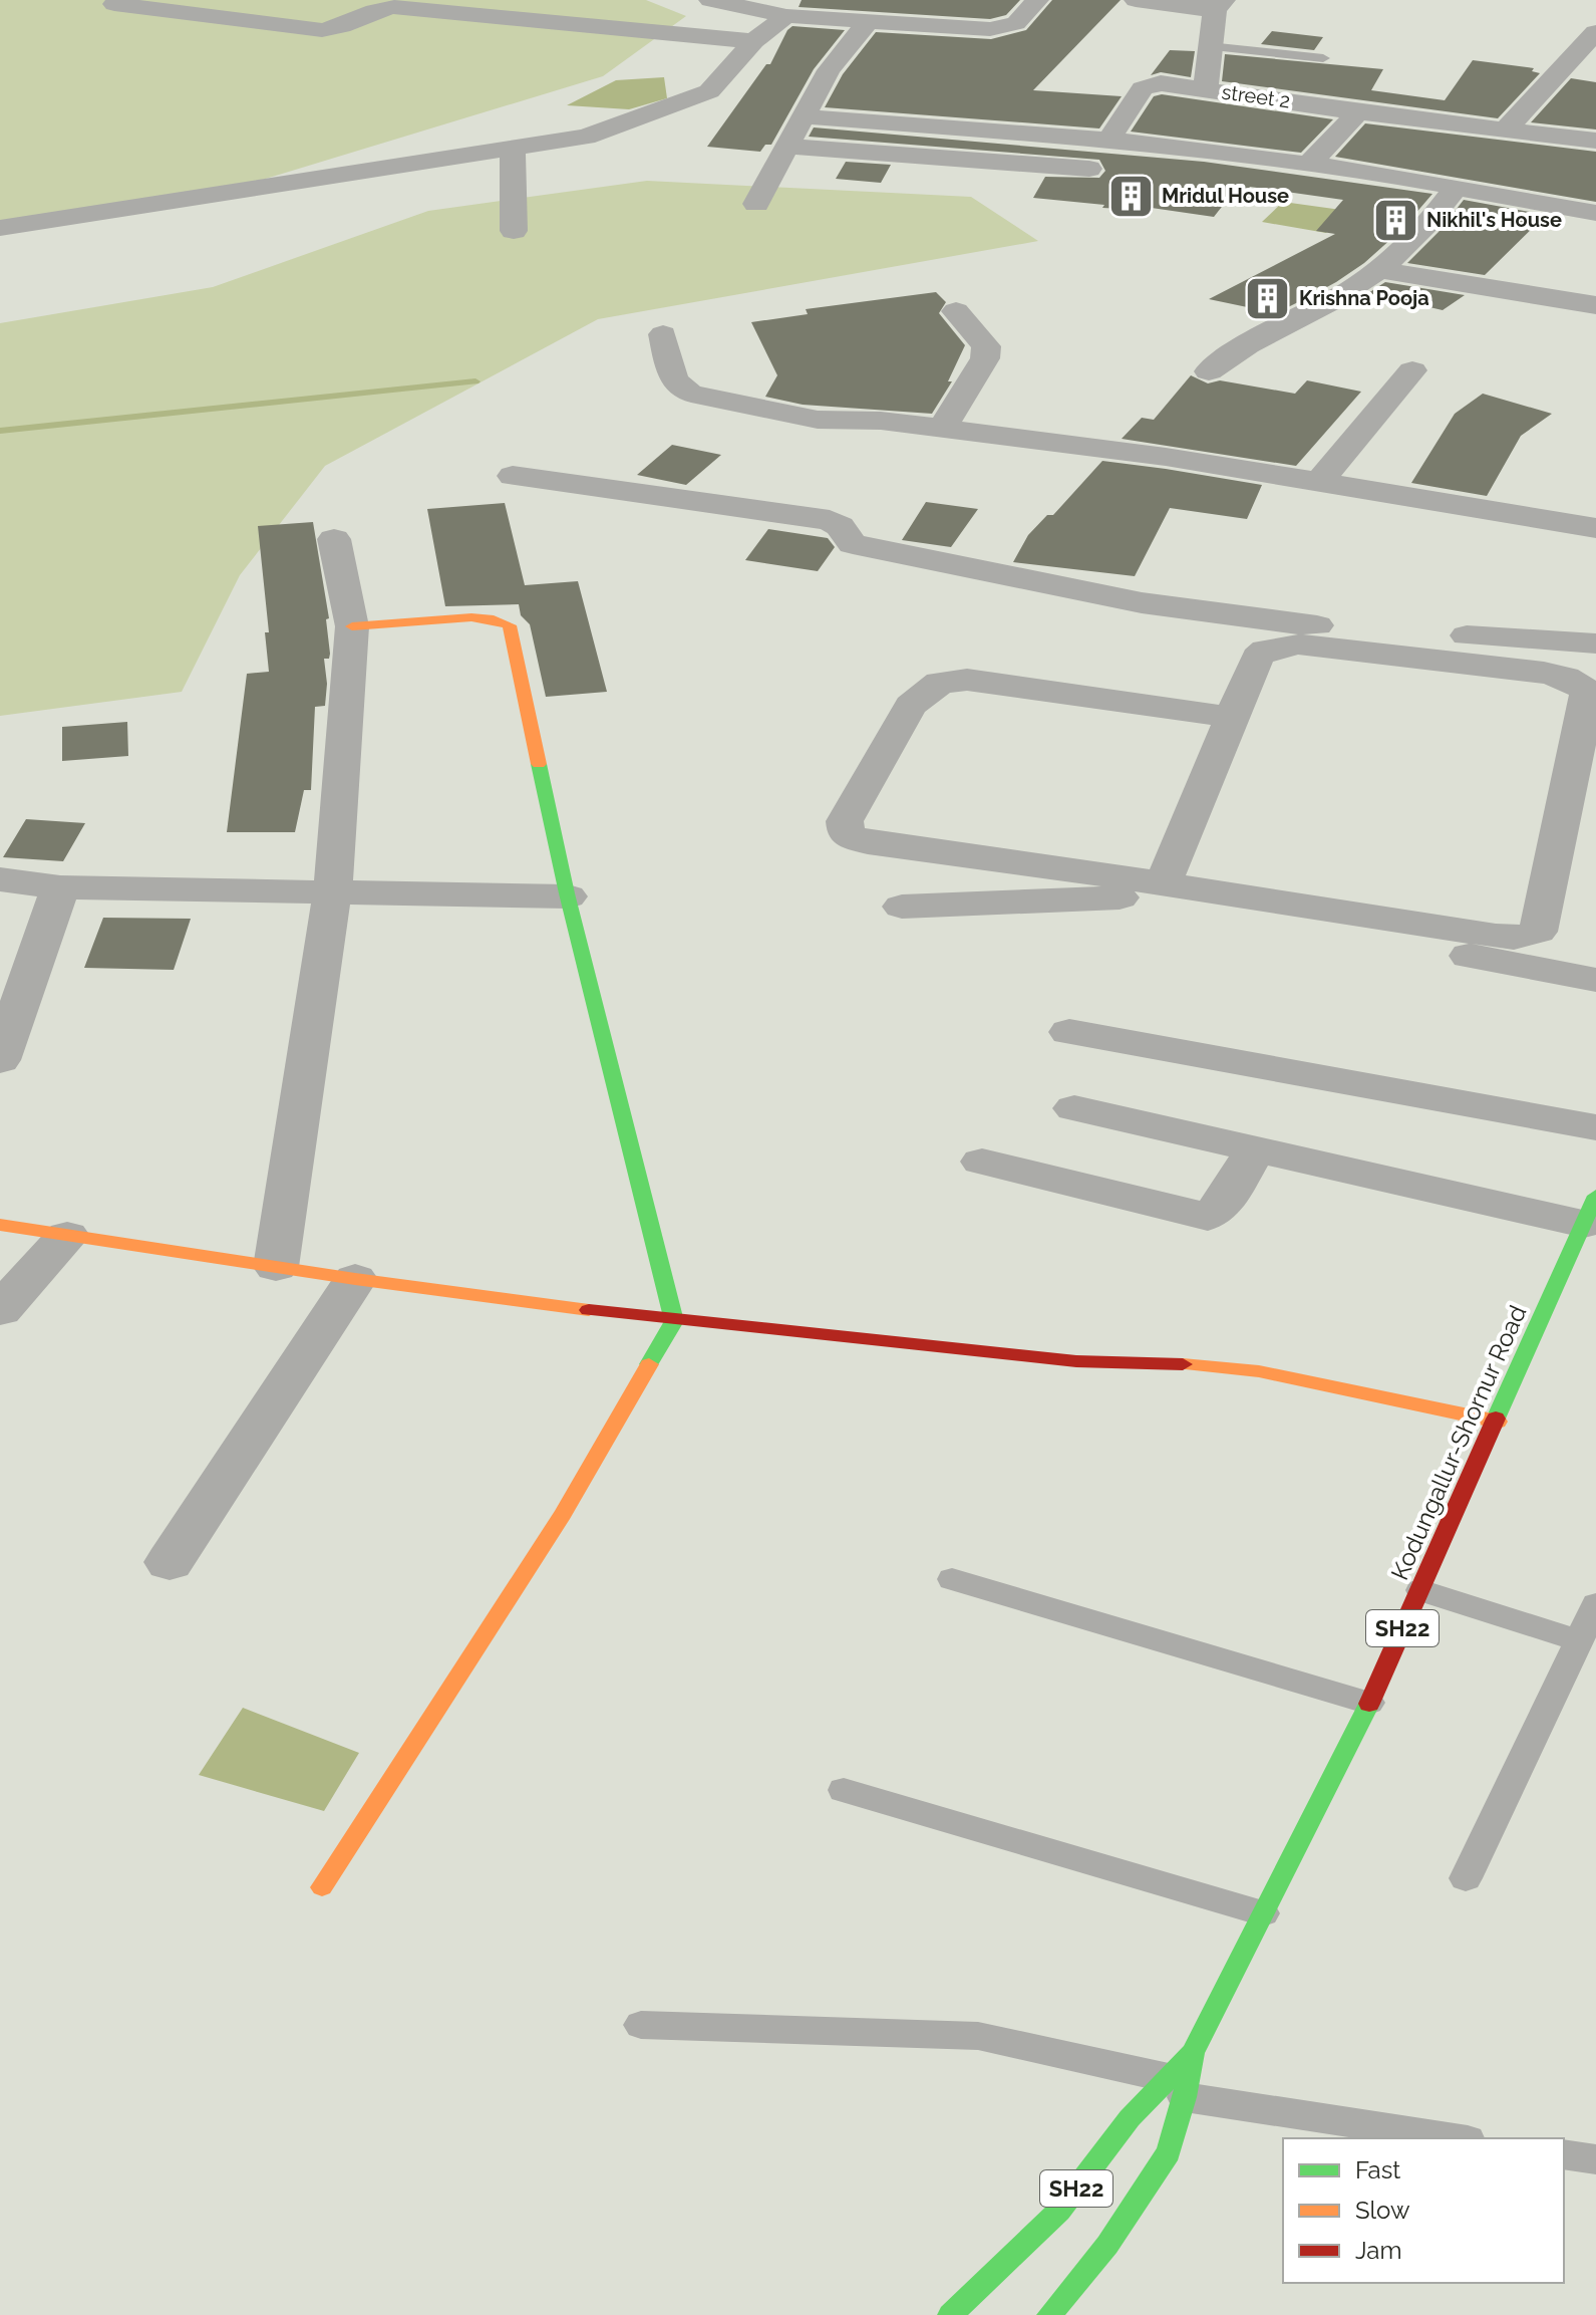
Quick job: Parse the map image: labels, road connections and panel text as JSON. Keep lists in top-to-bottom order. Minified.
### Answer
{"streets":{"street":["street 2","Kodungallur-Shornur Road","SH22"]},"crossings":[["Kodungallur-Shornur Road","SH22"]],"places":{"building":["Mridul House","Nikhil's House","Krishna Pooja"]},"legend":["Fast","Slow","Jam"]}
